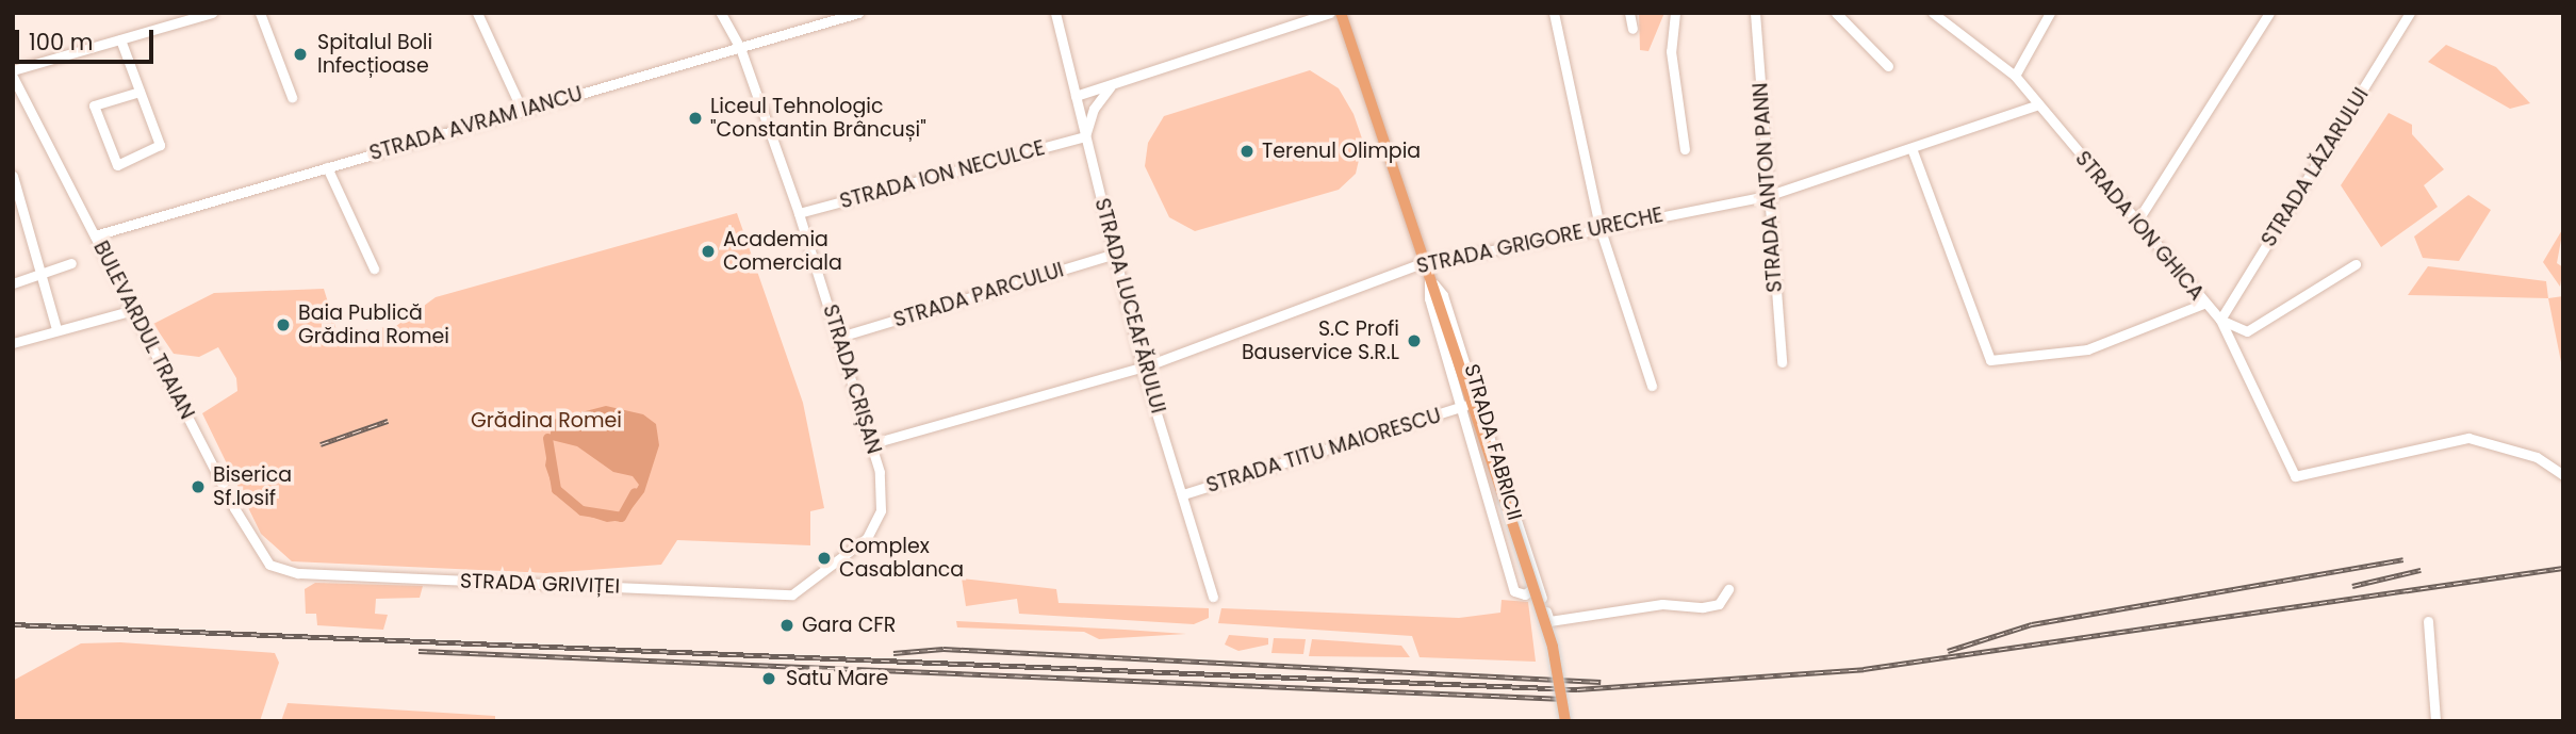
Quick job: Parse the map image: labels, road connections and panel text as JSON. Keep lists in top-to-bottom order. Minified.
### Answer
{"streets":{"main road":["STRADA FABRICII"],"street":["STRADA AVRAM IANCU","STRADA LĂZARULUI","STRADA ION NECULCE","STRADA ANTON PANN","STRADA ION GHICA","STRADA GRIGORE URECHE","STRADA PARCULUI","STRADA LUCEAFĂRULUI","BULEVARDUL TRAIAN","STRADA CRIȘAN","STRADA TITU MAIORESCU","STRADA GRIVIȚEI"]},"crossings":[["STRADA AVRAM IANCU","BULEVARDUL TRAIAN"],["STRADA AVRAM IANCU","STRADA CRIȘAN"],["STRADA LĂZARULUI","STRADA ION GHICA"],["STRADA ION NECULCE","STRADA LUCEAFĂRULUI"],["STRADA ION NECULCE","STRADA CRIȘAN"],["STRADA ANTON PANN","STRADA GRIGORE URECHE"],["STRADA ION GHICA","STRADA GRIGORE URECHE"],["STRADA GRIGORE URECHE","STRADA LUCEAFĂRULUI"],["STRADA GRIGORE URECHE","STRADA CRIȘAN"],["STRADA GRIGORE URECHE","STRADA FABRICII"],["STRADA PARCULUI","STRADA LUCEAFĂRULUI"],["STRADA PARCULUI","STRADA CRIȘAN"],["STRADA LUCEAFĂRULUI","STRADA TITU MAIORESCU"],["BULEVARDUL TRAIAN","STRADA GRIVIȚEI"],["STRADA CRIȘAN","STRADA GRIVIȚEI"],["STRADA FABRICII","STRADA TITU MAIORESCU"]],"parks":["Grădina Romei"],"places":["Spitalul Boli Infecțioase","Liceul Tehnologic \"Constantin Brâncuși\"","Terenul Olimpia","Academia Comerciala","Baia Publică Grădina Romei","S.C Profi Bauservice S.R.L","Biserica Sf.Iosif","Complex Casablanca","Gara CFR","Satu Mare"],"scale_bar":"100 m"}
